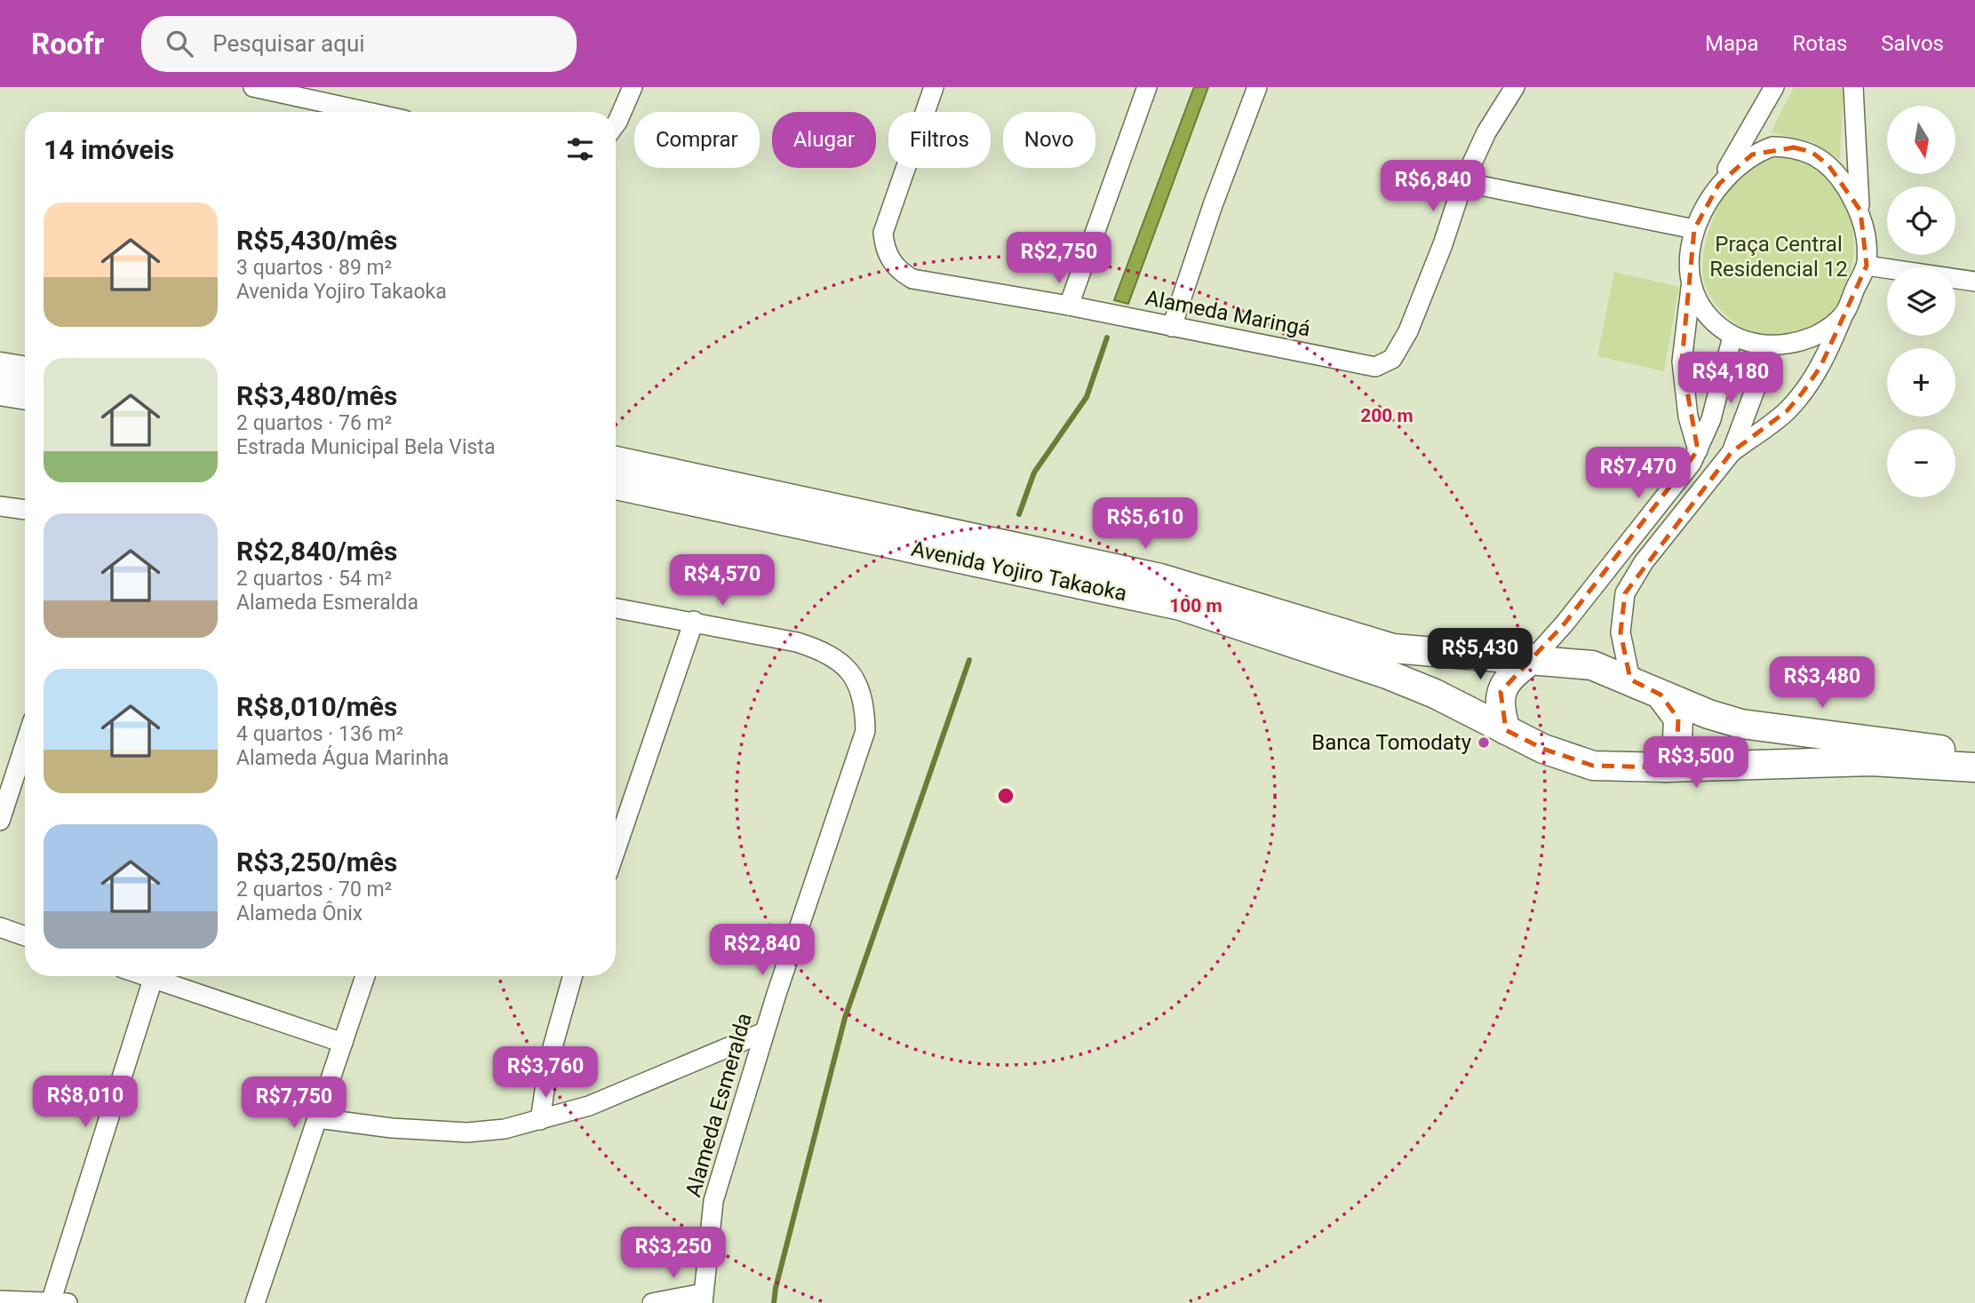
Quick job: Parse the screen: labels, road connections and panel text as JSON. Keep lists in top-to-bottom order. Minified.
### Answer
{"streets":{"main road":["Avenida Yojiro Takaoka"],"street":["Alameda Maringá","Alameda Esmeralda"]},"parks":["Praça Central Residencial 12"],"places":["Banca Tomodaty"],"north":"bottom","page":{"header":"Roofr","search":"Pesquisar aqui","nav":["Mapa","Rotas","Salvos"],"map_buttons":["+","−"],"chip":["Comprar","Alugar","Filtros","Novo"],"heading":"14 imóveis","price":["R$6,840","R$2,750","R$4,180","R$7,470","R$5,610","R$4,570","R$5,430","R$3,480","R$3,500","R$2,840","R$3,760","R$8,010","R$7,750","R$3,250"],"list":[{"name":"R$5,430/mês","note":"3 quartos · 89 m² · Avenida Yojiro Takaoka"},{"name":"R$3,480/mês","note":"2 quartos · 76 m² · Estrada Municipal Bela Vista"},{"name":"R$2,840/mês","note":"2 quartos · 54 m² · Alameda Esmeralda"},{"name":"R$8,010/mês","note":"4 quartos · 136 m² · Alameda Água Marinha"},{"name":"R$3,250/mês","note":"2 quartos · 70 m² · Alameda Ônix"}]},"rings":["200 m","100 m"]}
